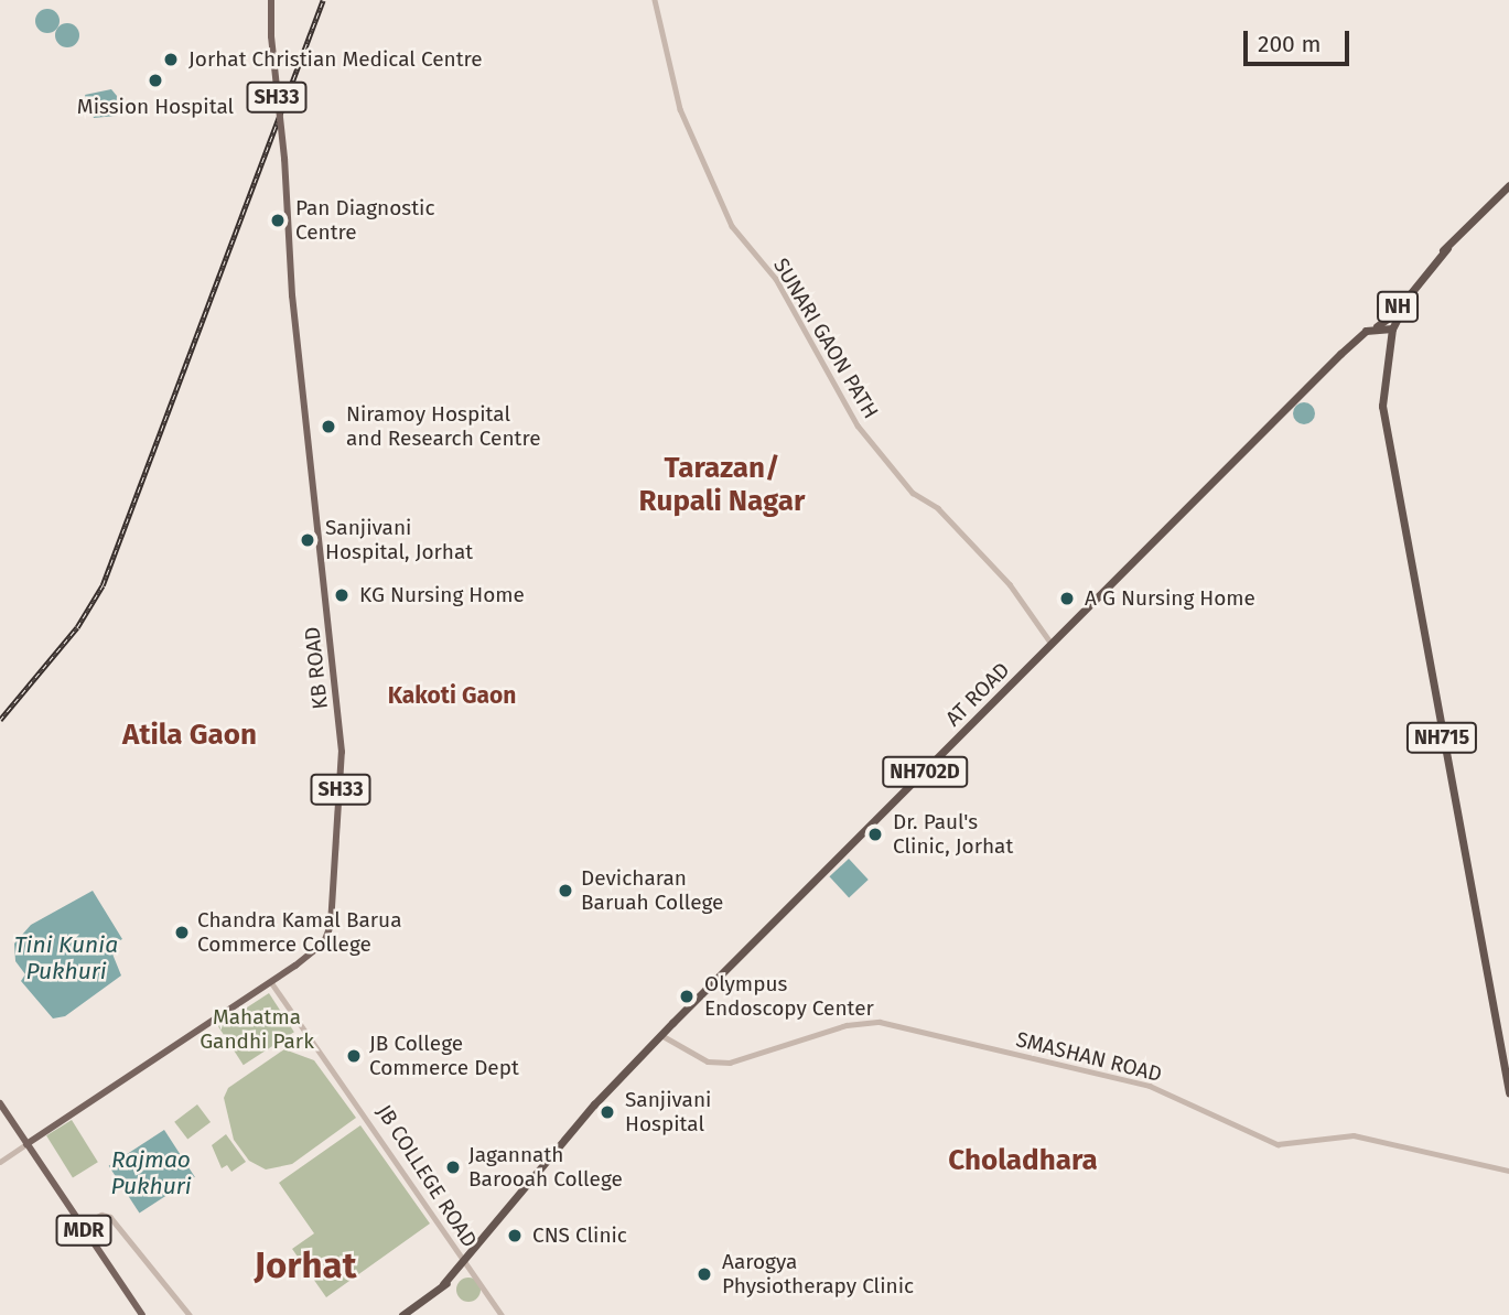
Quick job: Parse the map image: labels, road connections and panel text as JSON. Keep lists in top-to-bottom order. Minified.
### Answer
{"streets":{"highway":["NH","AT ROAD","NH715","NH702D"],"main road":["SH33","KB ROAD","MDR"],"street":["SUNARI GAON PATH","SMASHAN ROAD","JB COLLEGE ROAD"]},"crossings":[["NH","AT ROAD"],["NH","NH715"],["SUNARI GAON PATH","AT ROAD"],["KB ROAD","JB COLLEGE ROAD"],["KB ROAD","MDR"],["AT ROAD","SMASHAN ROAD"],["AT ROAD","JB COLLEGE ROAD"]],"districts":["Tarazan/ Rupali Nagar","Kakoti Gaon","Atila Gaon","Choladhara","Jorhat"],"water":["Tini Kunia Pukhuri","Rajmao Pukhuri"],"parks":["Mahatma Gandhi Park"],"places":["Jorhat Christian Medical Centre","Mission Hospital","Pan Diagnostic Centre","Niramoy Hospital and Research Centre","Sanjivani Hospital, Jorhat","KG Nursing Home","A G Nursing Home","Dr. Paul's Clinic, Jorhat","Devicharan Baruah College","Chandra Kamal Barua Commerce College","Olympus Endoscopy Center","JB College Commerce Dept","Sanjivani Hospital","Jagannath Barooah College","CNS Clinic","Aarogya Physiotherapy Clinic"],"scale_bar":"200 m"}
